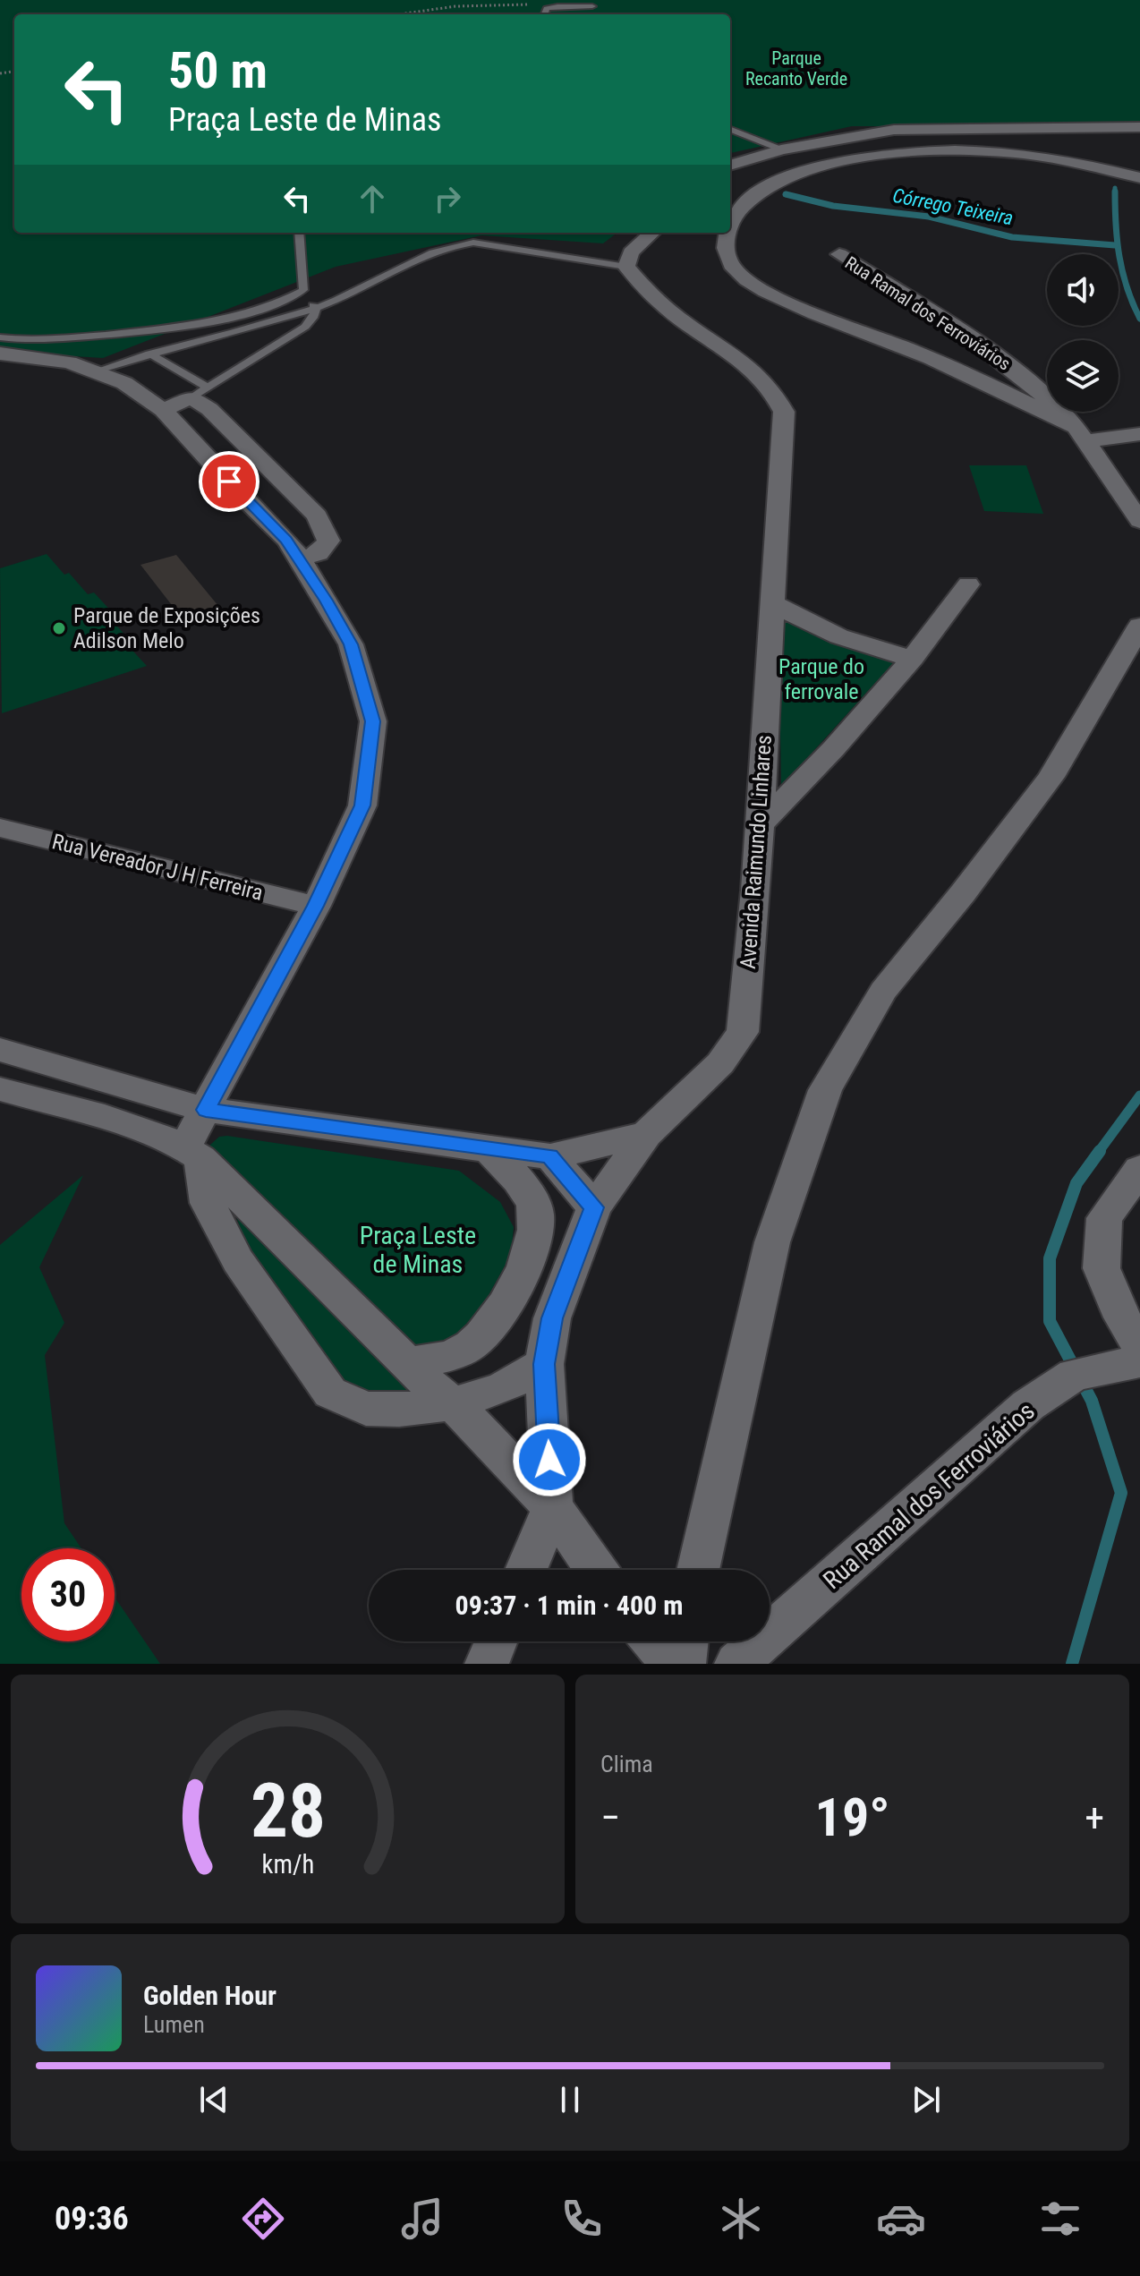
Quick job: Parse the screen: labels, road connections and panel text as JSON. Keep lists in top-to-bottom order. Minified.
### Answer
{"streets":{"street":["Rua Ramal dos Ferroviários","Avenida Raimundo Linhares","Rua Vereador J H Ferreira"]},"water":["Córrego Teixeira"],"parks":["Parque Recanto Verde","Parque do ferrovale","Praça Leste de Minas"],"places":["Parque de Exposições Adilson Melo"],"page":{"turn":["50 m","Praça Leste de Minas"],"limit":"30","trip":"09:37 · 1 min · 400 m","tile":"Clima","heat":["−","19°","+"],"song":["Golden Hour","Lumen"],"tabs":"09:36","gauge":["28","km/h"]}}
